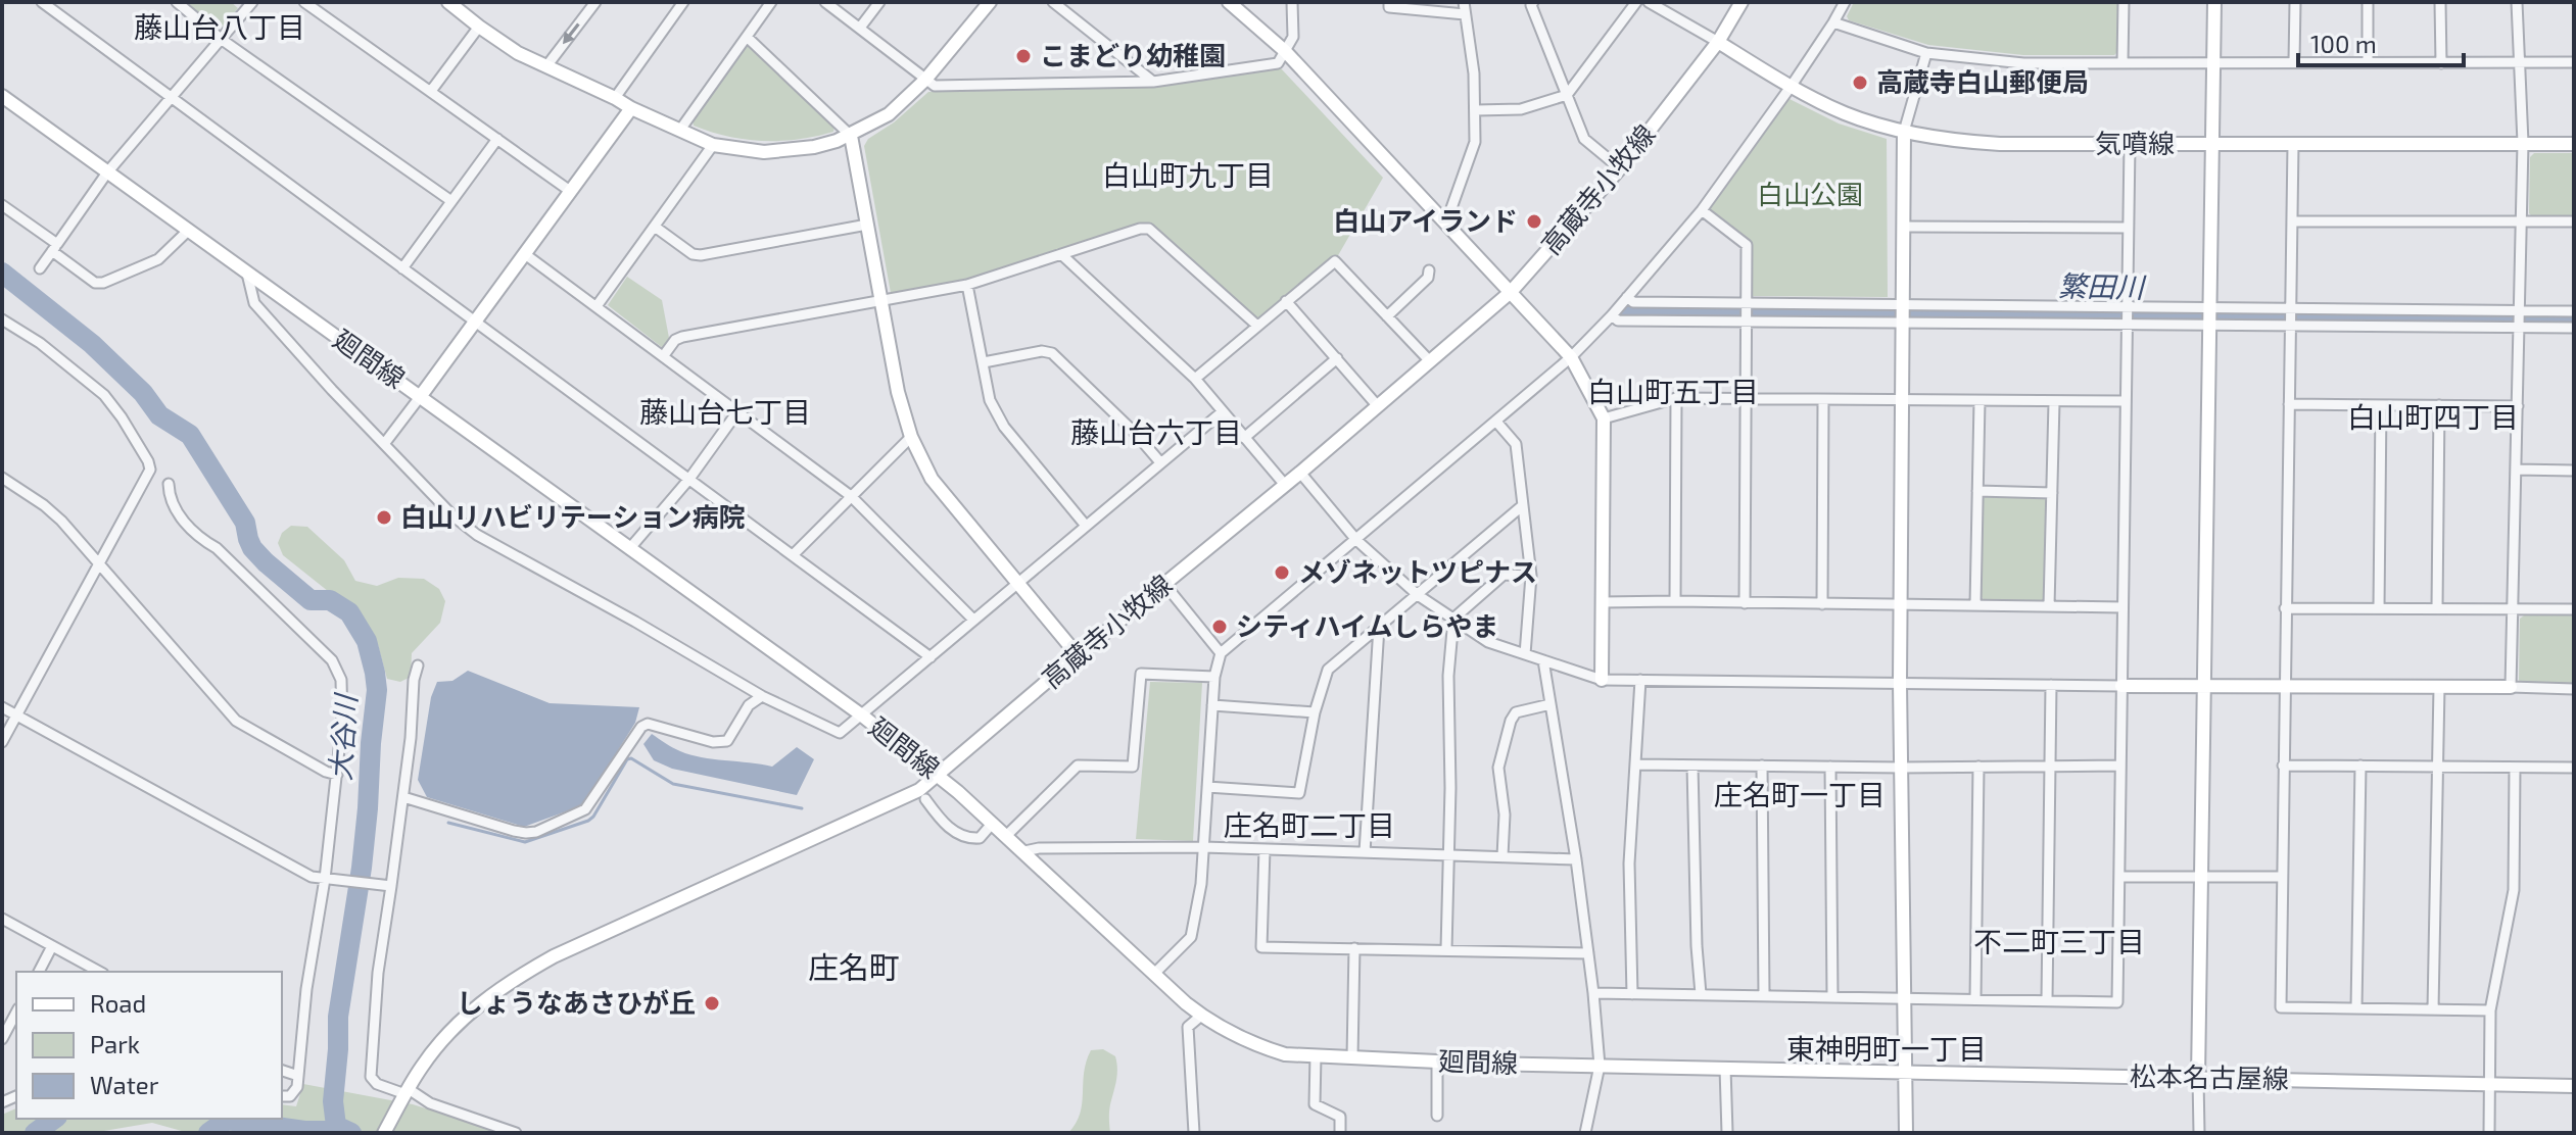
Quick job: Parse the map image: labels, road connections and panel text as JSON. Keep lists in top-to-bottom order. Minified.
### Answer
{"streets":{"street":["気噴線","高蔵寺小牧線","廻間線","松本名古屋線"]},"crossings":[["気噴線","高蔵寺小牧線"],["高蔵寺小牧線","廻間線"],["廻間線","松本名古屋線"]],"districts":["藤山台八丁目","白山町九丁目","白山町五丁目","藤山台七丁目","白山町四丁目","藤山台六丁目","庄名町一丁目","庄名町二丁目","不二町三丁目","庄名町","東神明町一丁目"],"water":["繁田川","大谷川"],"parks":["白山公園"],"places":["こまどり幼稚園","高蔵寺白山郵便局","白山アイランド","白山リハビリテーション病院","メゾネットツピナス","シティハイムしらやま","しょうなあさひが丘"],"legend":["Road","Park","Water"],"scale_bar":"100 m"}
